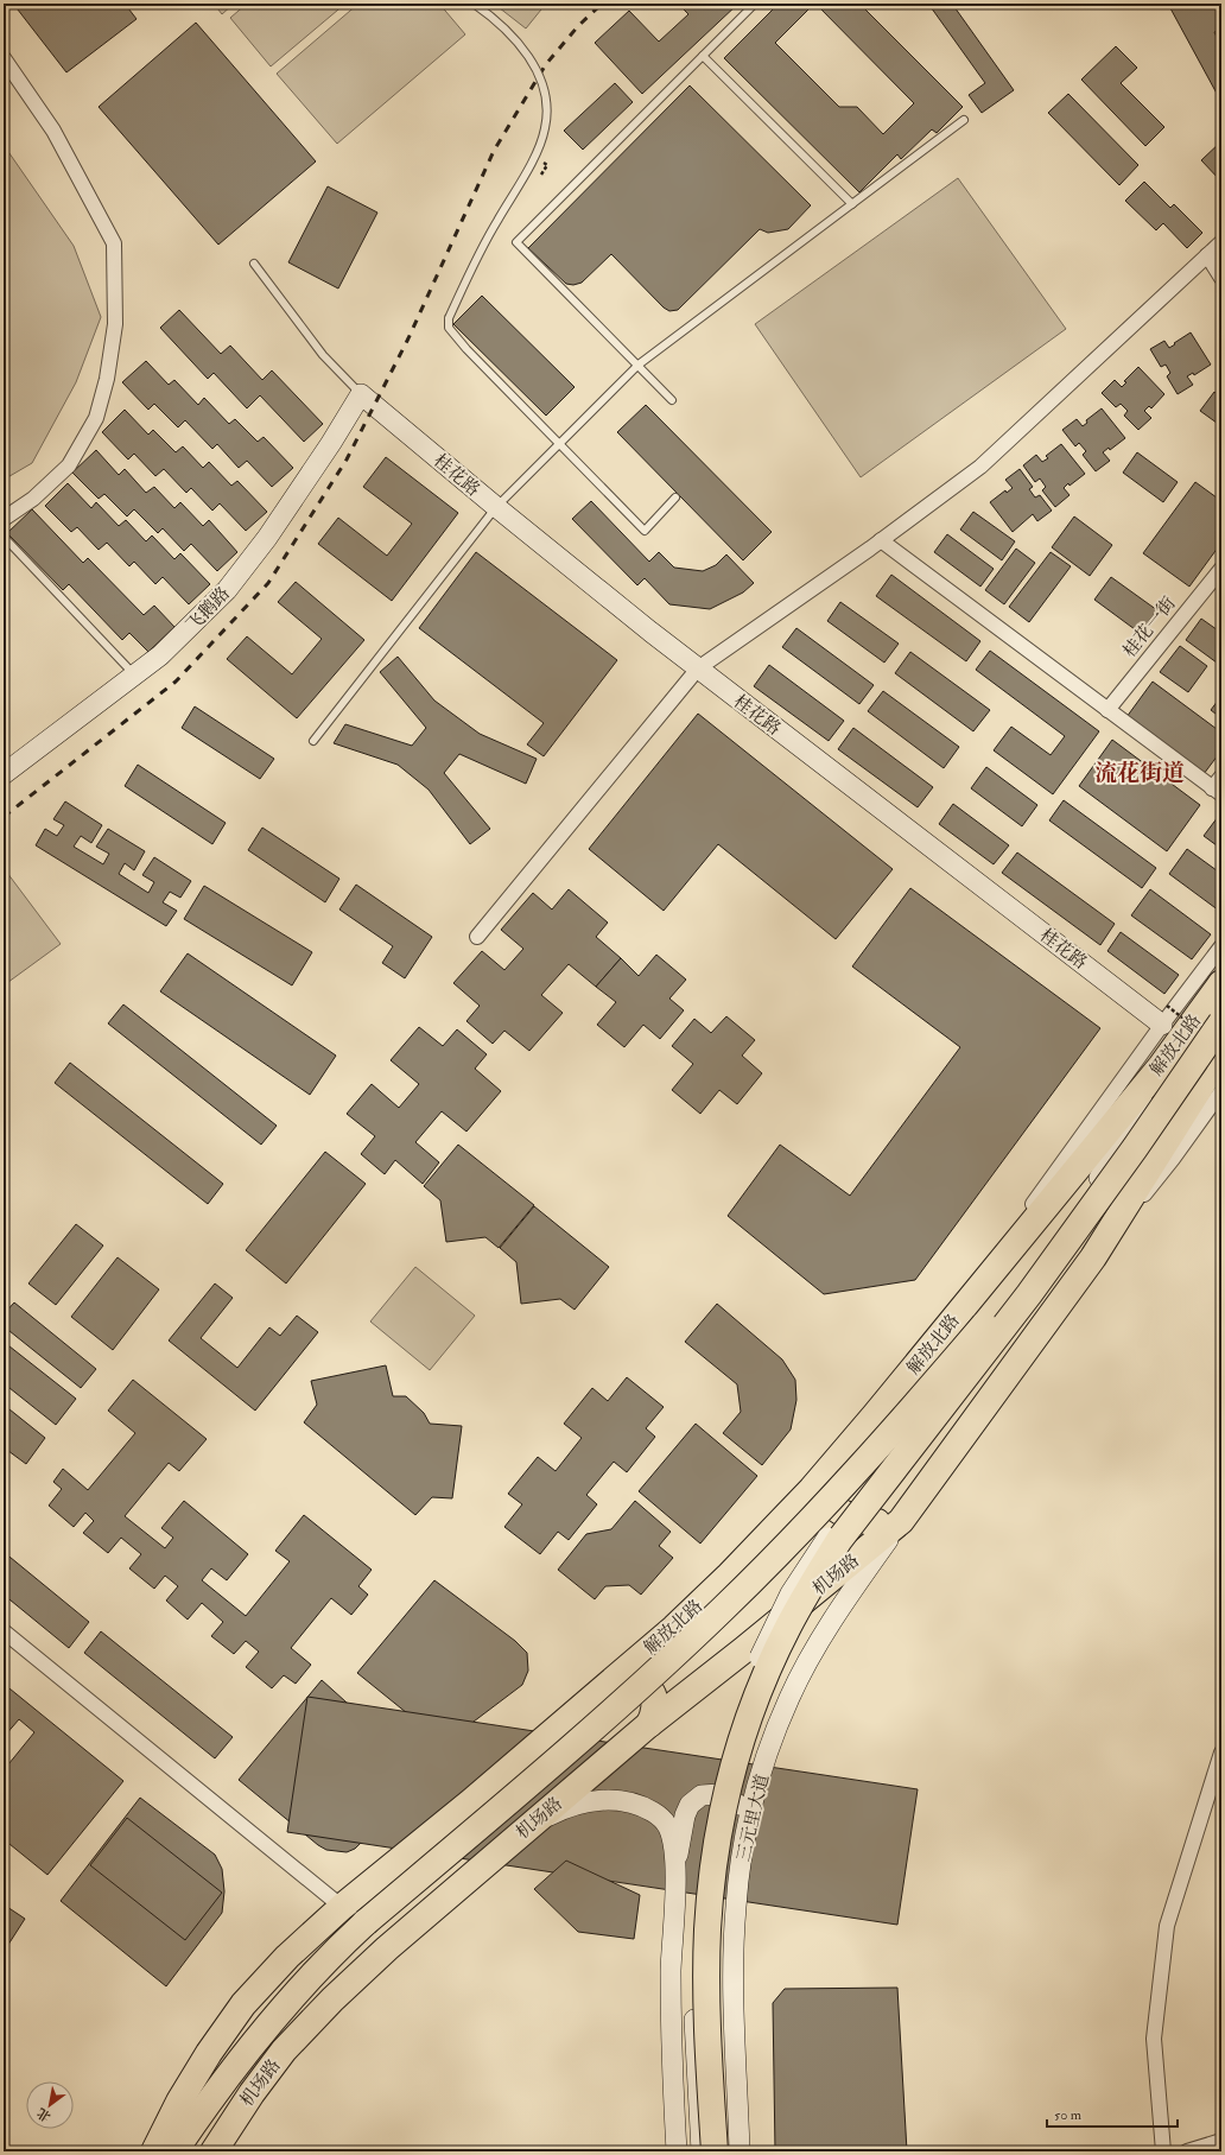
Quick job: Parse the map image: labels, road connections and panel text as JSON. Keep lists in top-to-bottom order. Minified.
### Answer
{"streets":{"highway":["解放北路","机场路"],"main road":["桂花路","飞鹅路","三元里大道"],"street":["桂花一街"]},"crossings":[["桂花路","飞鹅路"],["机场路","三元里大道"]],"districts":["流花街道"],"scale_bar":"50 m","north":"bottom left"}
